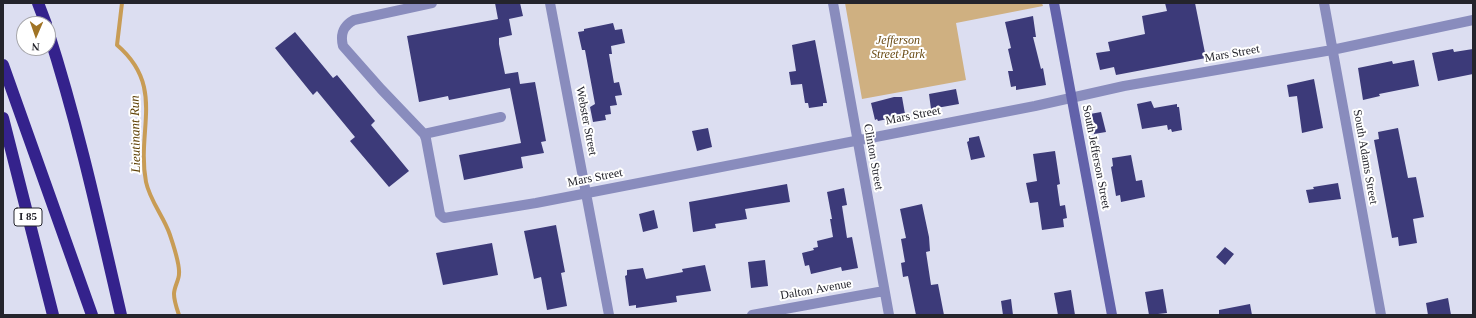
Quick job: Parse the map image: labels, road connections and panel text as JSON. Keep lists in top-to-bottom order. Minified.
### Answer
{"streets":{"highway":["I 85"],"street":["Mars Street","Webster Street","Clinton Street","South Jefferson Street","South Adams Street","Dalton Avenue"]},"crossings":[["Mars Street","Webster Street"],["Mars Street","Clinton Street"],["Mars Street","South Jefferson Street"],["Mars Street","South Adams Street"],["Clinton Street","Dalton Avenue"]],"water":["Lieutinant Run"],"parks":["Jefferson Street Park"],"north":"bottom"}
